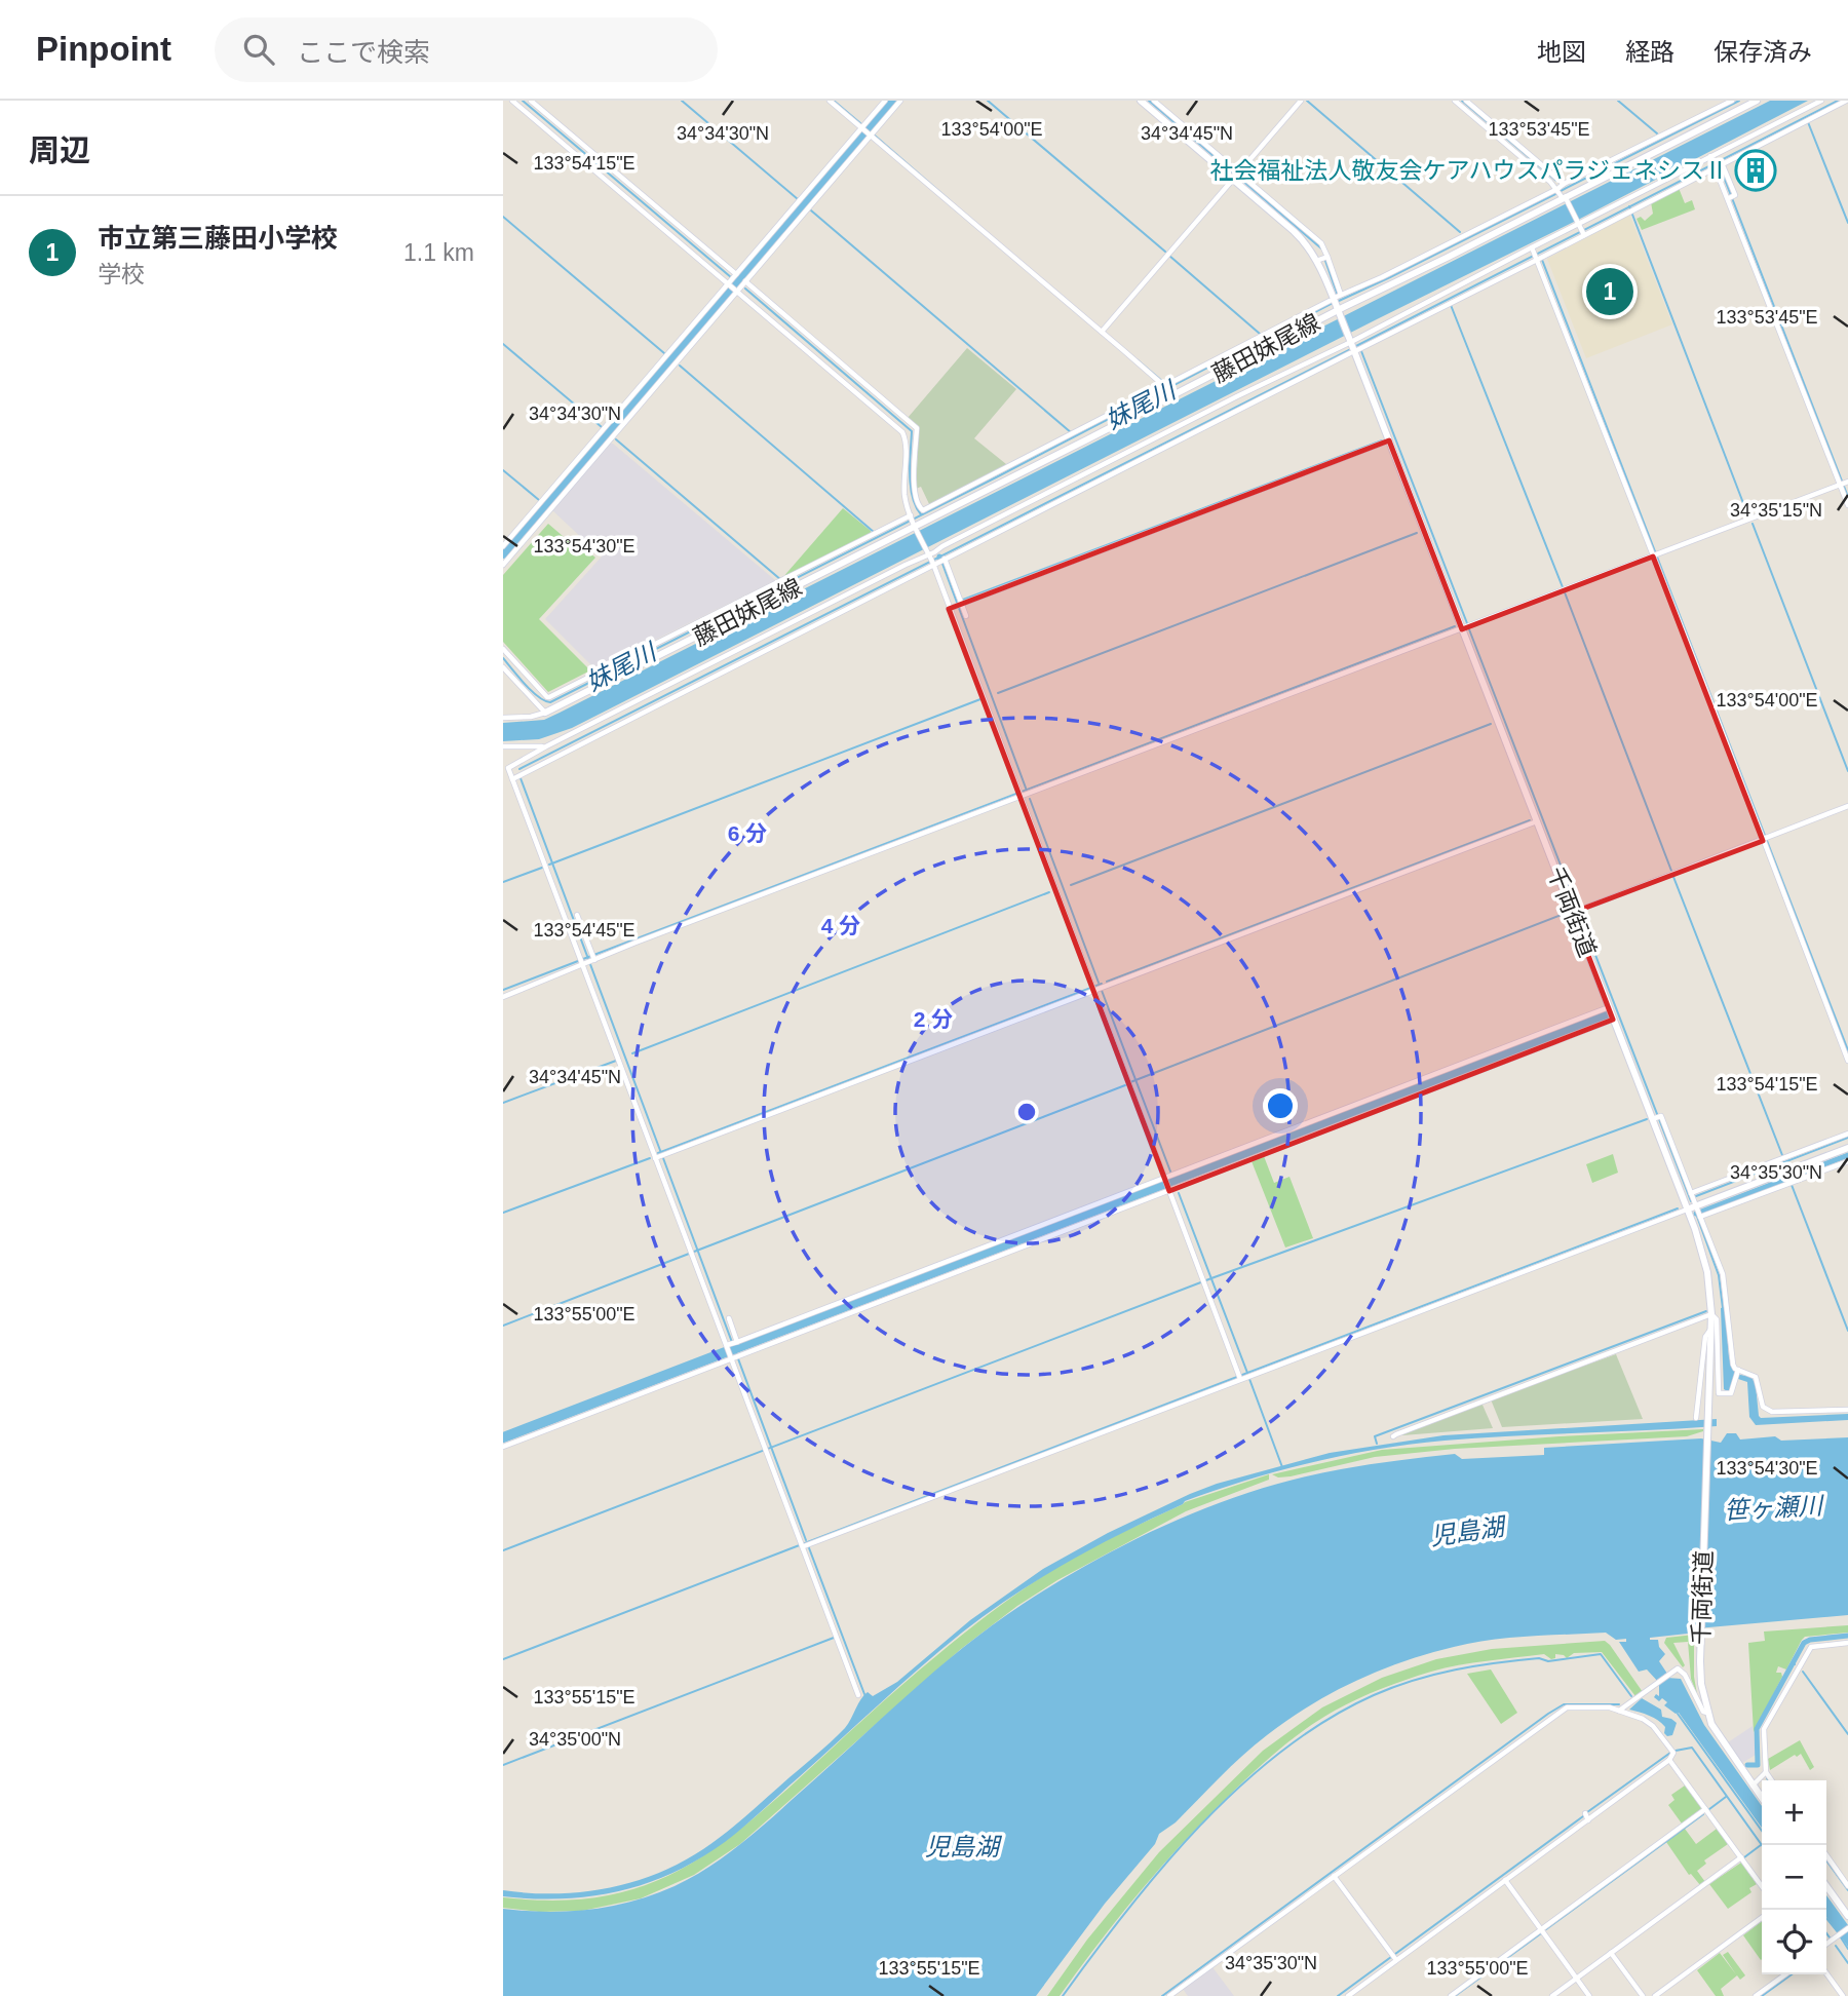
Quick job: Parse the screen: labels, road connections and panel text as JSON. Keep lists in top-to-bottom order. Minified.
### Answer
{"streets":{"street":["藤田妹尾線","千両街道"]},"crossings":[["藤田妹尾線","千両街道"]],"water":["妹尾川","笹ヶ瀬川","児島湖"],"places":{"building":["社会福祉法人敬友会ケアハウスパラジェネシスⅡ"]},"page":{"header":"Pinpoint","search":"ここで検索","nav":["地図","経路","保存済み"],"heading":"周辺","list":[{"mark":"1","name":"市立第三藤田小学校","note":"学校","value":"1.1 km"}],"pins":"1","map_buttons":["+","−"]},"coordinates":["133°54'00\"E","133°53'45\"E","34°34'30\"N","34°34'45\"N","133°54'15\"E","34°35'15\"N","133°54'30\"E","133°54'45\"E","34°35'30\"N","133°55'00\"E","133°55'15\"E","34°35'00\"N"],"rings":["6 分","4 分","2 分"]}
